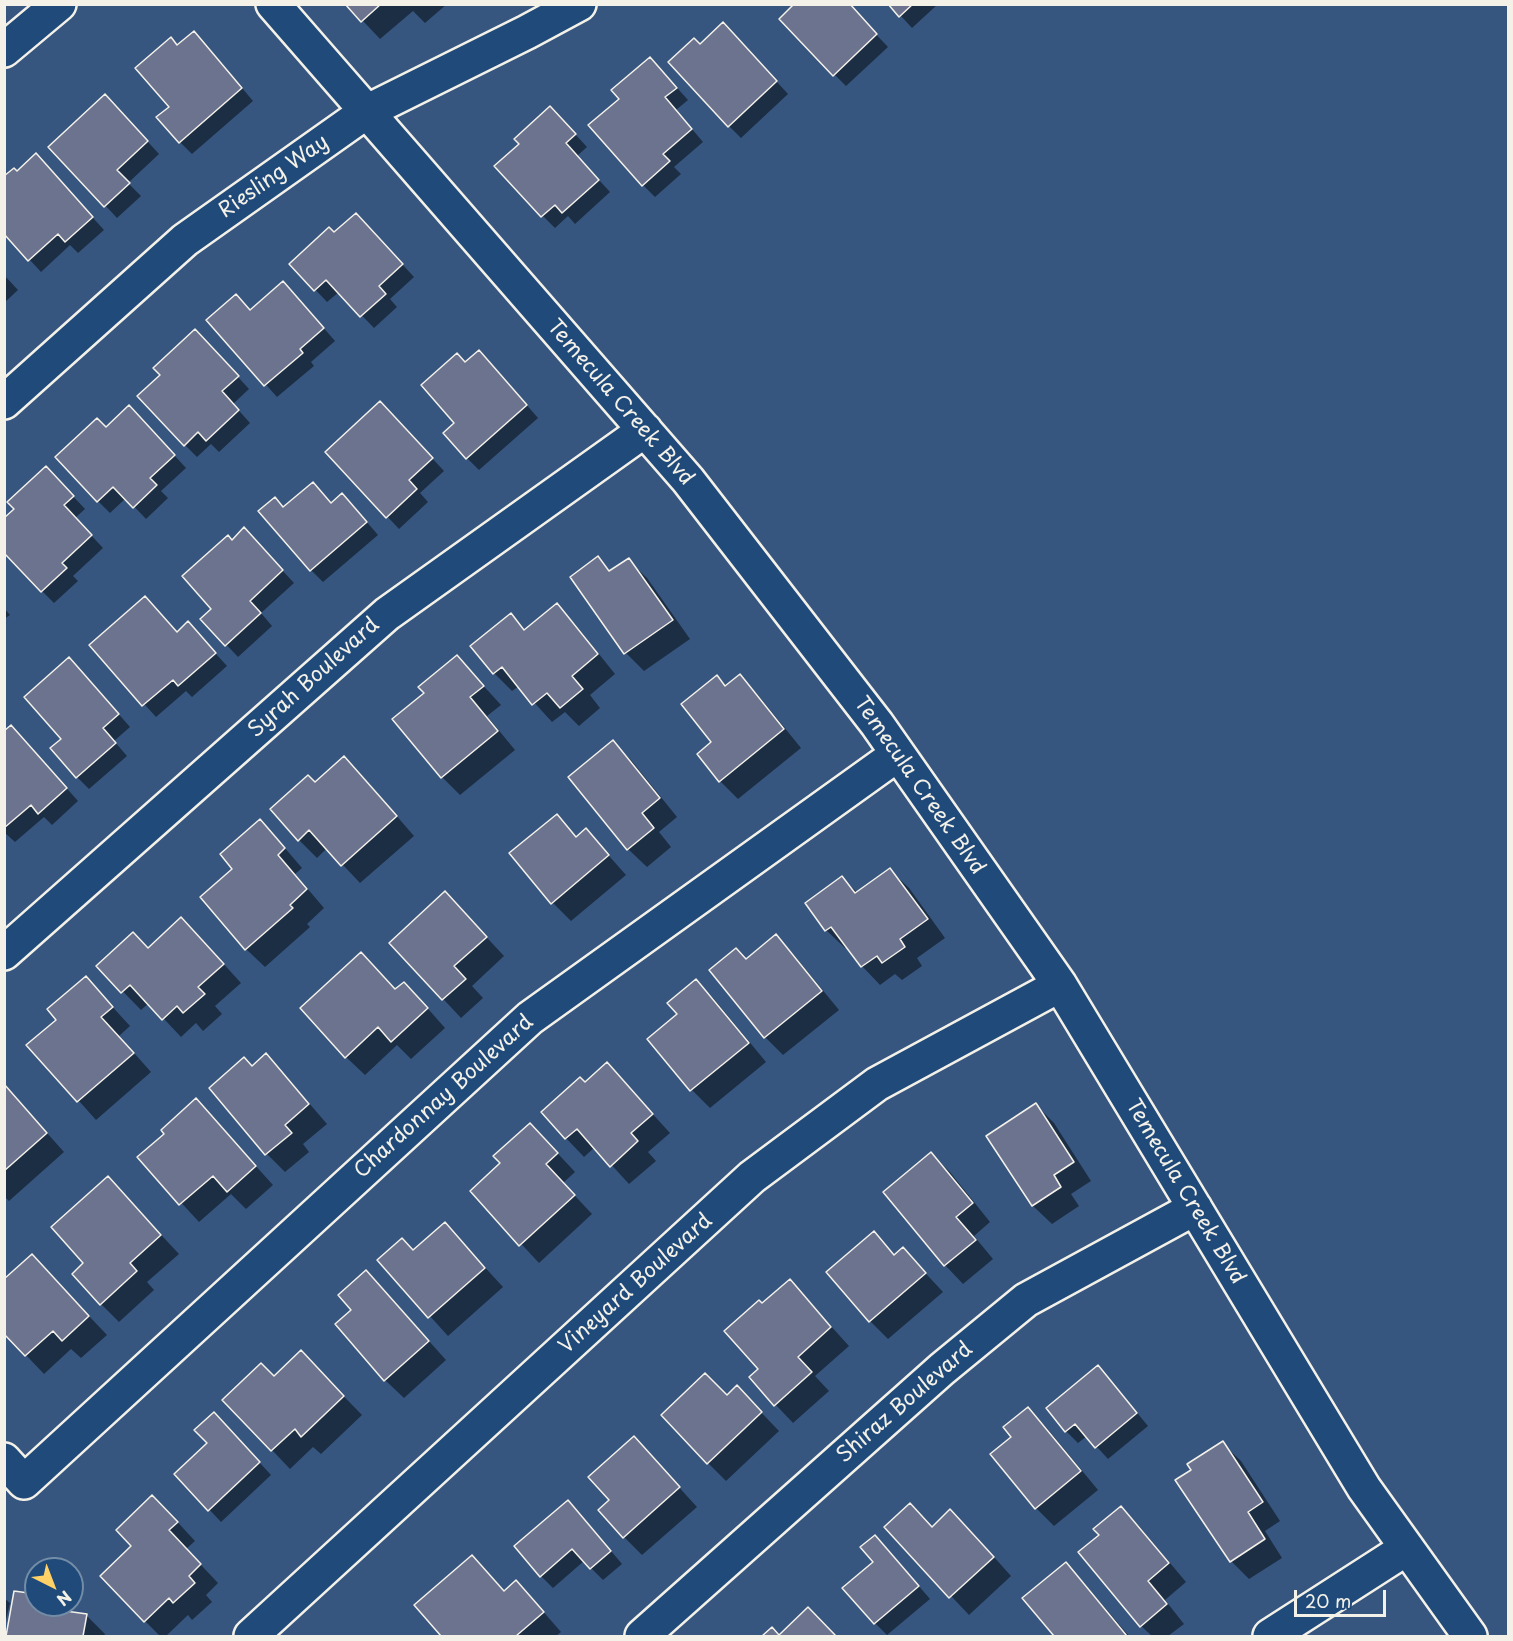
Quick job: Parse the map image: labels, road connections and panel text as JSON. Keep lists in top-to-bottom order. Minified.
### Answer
{"streets":{"street":["Riesling Way","Temecula Creek Blvd","Syrah Boulevard","Chardonnay Boulevard","Vineyard Boulevard","Shiraz Boulevard"]},"crossings":[["Riesling Way","Temecula Creek Blvd"],["Temecula Creek Blvd","Syrah Boulevard"],["Temecula Creek Blvd","Chardonnay Boulevard"],["Temecula Creek Blvd","Vineyard Boulevard"],["Temecula Creek Blvd","Shiraz Boulevard"]],"scale_bar":"20 m","north":"bottom right"}
